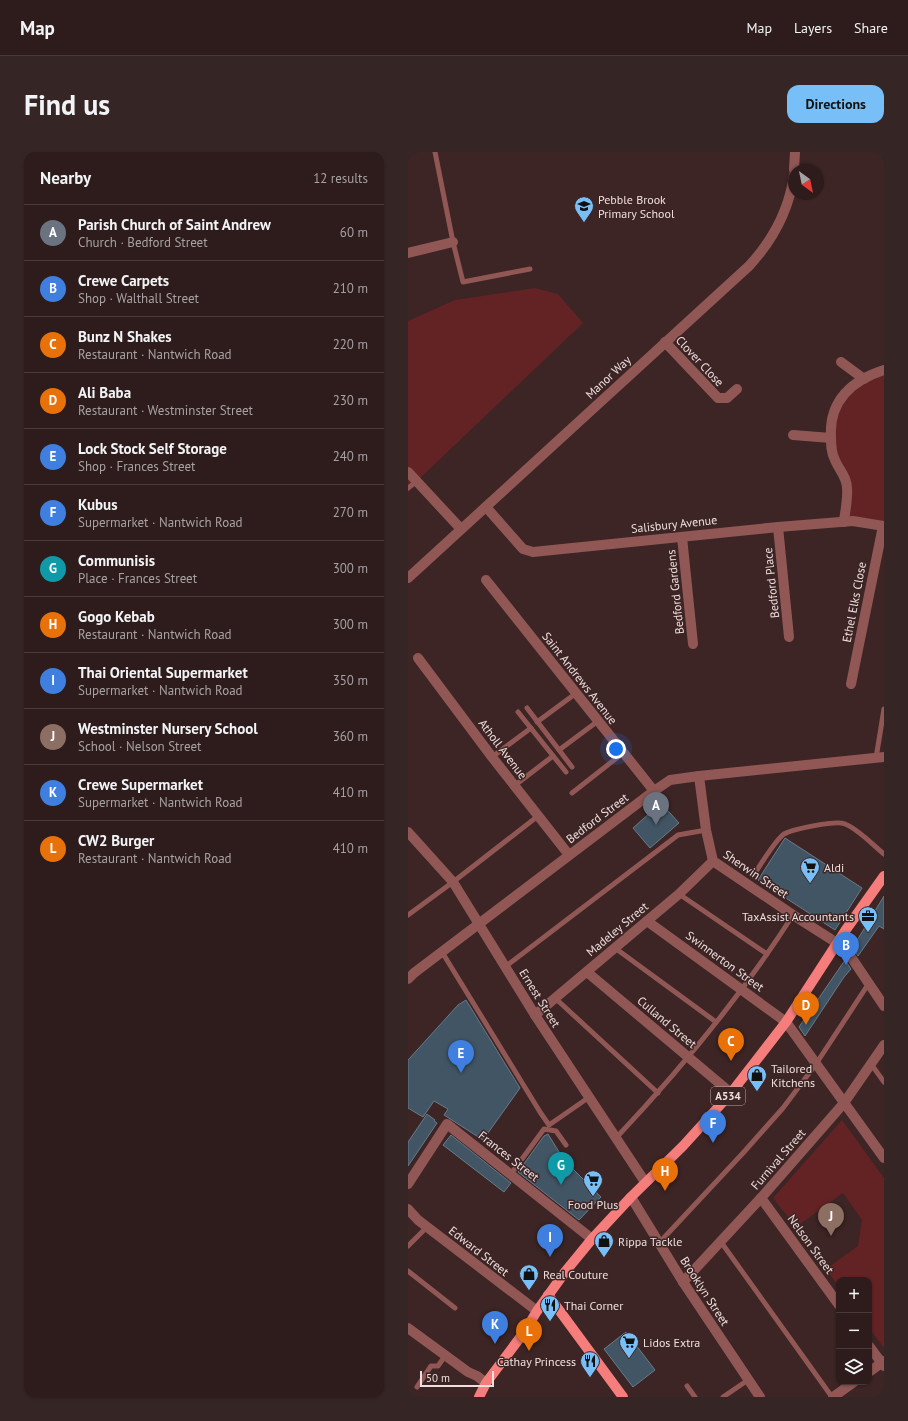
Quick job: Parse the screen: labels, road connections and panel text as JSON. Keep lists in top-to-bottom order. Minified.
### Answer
{"streets":{"main road":["A534"],"street":["Clover Close","Manor Way","Salisbury Avenue","Bedford Place","Bedford Gardens","Ethel Elks Close","Saint Andrews Avenue","Atholl Avenue","Bedford Street","Sherwin Street","Madeley Street","Swinnerton Street","Ernest Street","Culland Street","Frances Street","Furnival Street","Nelson Street","Edward Street","Brooklyn Street"]},"crossings":[["Clover Close","Manor Way"],["Manor Way","Salisbury Avenue"],["Salisbury Avenue","Bedford Place"],["Salisbury Avenue","Bedford Gardens"],["Salisbury Avenue","Ethel Elks Close"],["Saint Andrews Avenue","Bedford Street"],["Atholl Avenue","Bedford Street"],["Bedford Street","Sherwin Street"],["Bedford Street","Ernest Street"],["Sherwin Street","Madeley Street"],["Sherwin Street","A534"],["Madeley Street","Swinnerton Street"],["Madeley Street","Ernest Street"],["Madeley Street","Culland Street"],["Swinnerton Street","A534"],["Swinnerton Street","Furnival Street"],["Ernest Street","A534"],["Culland Street","A534"],["A534","Frances Street"],["A534","Edward Street"],["A534","Brooklyn Street"],["Furnival Street","Nelson Street"],["Furnival Street","Brooklyn Street"]],"places":{"school or university":["Pebble Brook Primary School"],"supermarket":["Aldi","Food Plus","Lidos Extra"],"office":["TaxAssist Accountants"],"shop":["Tailored Kitchens","Rippa Tackle","Real Couture"],"restaurant":["Thai Corner","Cathay Princess"]},"scale_bar":"50 m","north":"bottom right","page":{"header":"Map","nav":["Map","Layers","Share"],"buttons":"Directions","title":"Find us","heading":["Nearby","12 results"],"list":[{"mark":"A","name":"Parish Church of Saint Andrew","note":"Church · Bedford Street","value":"60 m"},{"mark":"B","name":"Crewe Carpets","note":"Shop · Walthall Street","value":"210 m"},{"mark":"C","name":"Bunz N Shakes","note":"Restaurant · Nantwich Road","value":"220 m"},{"mark":"D","name":"Ali Baba","note":"Restaurant · Westminster Street","value":"230 m"},{"mark":"E","name":"Lock Stock Self Storage","note":"Shop · Frances Street","value":"240 m"},{"mark":"F","name":"Kubus","note":"Supermarket · Nantwich Road","value":"270 m"},{"mark":"G","name":"Communisis","note":"Place · Frances Street","value":"300 m"},{"mark":"H","name":"Gogo Kebab","note":"Restaurant · Nantwich Road","value":"300 m"},{"mark":"I","name":"Thai Oriental Supermarket","note":"Supermarket · Nantwich Road","value":"350 m"},{"mark":"J","name":"Westminster Nursery School","note":"School · Nelson Street","value":"360 m"},{"mark":"K","name":"Crewe Supermarket","note":"Supermarket · Nantwich Road","value":"410 m"},{"mark":"L","name":"CW2 Burger","note":"Restaurant · Nantwich Road","value":"410 m"}],"pins":["A","B","D","C","E","F","G","H","J","I","K","L"],"map_buttons":["+","−"],"scale":"50 m"}}
